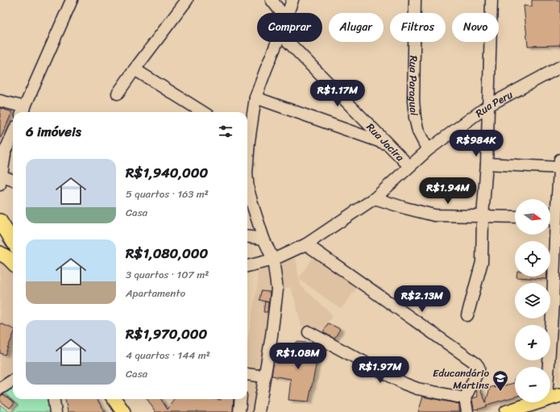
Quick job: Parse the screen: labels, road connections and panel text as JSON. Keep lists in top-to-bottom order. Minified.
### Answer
{"streets":{"street":["Rua Paraguai","Rua Peru","Rua Jacira"]},"crossings":[["Rua Paraguai","Rua Peru"],["Rua Peru","Rua Jacira"]],"places":{"school or university":["Educandário Martins"]},"north":"right","page":{"chip":["Comprar","Alugar","Filtros","Novo"],"price":["R$1.17M","R$984K","R$1.94M","R$2.13M","R$1.08M","R$1.97M"],"heading":"6 imóveis","list":[{"name":"R$1,940,000","note":"5 quartos · 163 m² · Casa"},{"name":"R$1,080,000","note":"3 quartos · 107 m² · Apartamento"},{"name":"R$1,970,000","note":"4 quartos · 144 m² · Casa"}],"map_buttons":["+","−"]}}
